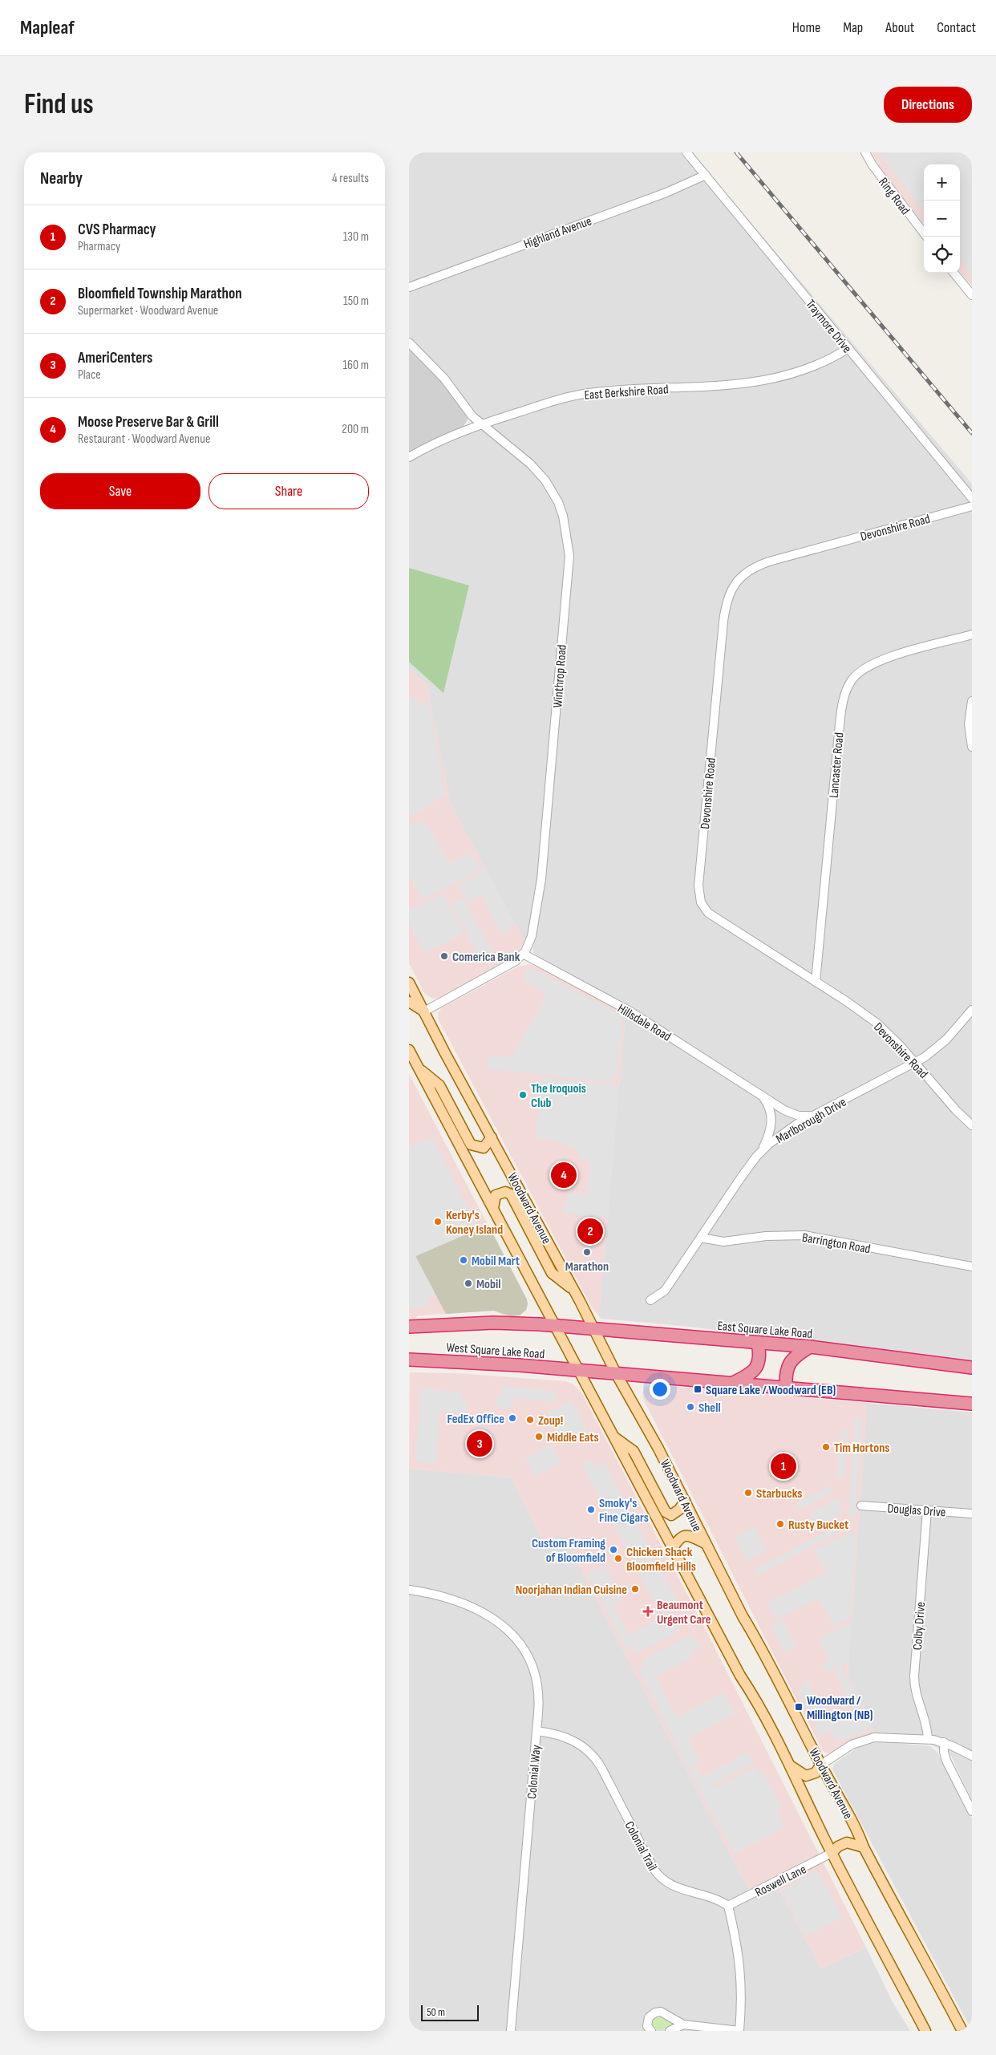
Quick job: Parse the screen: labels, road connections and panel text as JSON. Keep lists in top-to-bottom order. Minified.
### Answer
{"streets":{"highway":["East Square Lake Road","West Square Lake Road"],"main road":["Woodward Avenue"],"street":["Ring Road","Highland Avenue","Traymore Drive","East Berkshire Road","Devonshire Road","Winthrop Road","Lancaster Road","Hillsdale Road","Marlborough Drive","Barrington Road","Douglas Drive","Colby Drive","Colonial Way","Colonial Trail","Roswell Lane"]},"crossings":[["Highland Avenue","Traymore Drive"],["Traymore Drive","East Berkshire Road"],["East Berkshire Road","Winthrop Road"],["Devonshire Road","Lancaster Road"],["Devonshire Road","Marlborough Drive"],["Winthrop Road","Hillsdale Road"],["Winthrop Road","Woodward Avenue"],["Hillsdale Road","Marlborough Drive"],["Marlborough Drive","Barrington Road"],["Woodward Avenue","East Square Lake Road"],["East Square Lake Road","West Square Lake Road"],["Douglas Drive","Colby Drive"],["Colonial Way","Colonial Trail"],["Colonial Trail","Roswell Lane"]],"places":{"other":["Comerica Bank","The Iroquois Club","Kerby's Koney Island","Marathon","Mobil Mart","Mobil","Shell","FedEx Office","Zoup!","Middle Eats","Tim Hortons","Starbucks","Smoky's Fine Cigars","Rusty Bucket","Custom Framing of Bloomfield","Chicken Shack Bloomfield Hills","Noorjahan Indian Cuisine"],"transit":["Square Lake / Woodward (EB)","Woodward / Millington (NB)"],"health":["Beaumont Urgent Care"]},"scale_bar":"50 m","page":{"header":"Mapleaf","nav":["Home","Map","About","Contact"],"buttons":["Directions",["Save","Share"]],"title":"Find us","heading":["Nearby","4 results"],"map_buttons":["+","−"],"list":[{"mark":"1","name":"CVS Pharmacy","note":"Pharmacy","value":"130 m"},{"mark":"2","name":"Bloomfield Township Marathon","note":"Supermarket · Woodward Avenue","value":"150 m"},{"mark":"3","name":"AmeriCenters","note":"Place","value":"160 m"},{"mark":"4","name":"Moose Preserve Bar & Grill","note":"Restaurant · Woodward Avenue","value":"200 m"}],"pins":["4","2","3","1"],"scale":"50 m"}}
